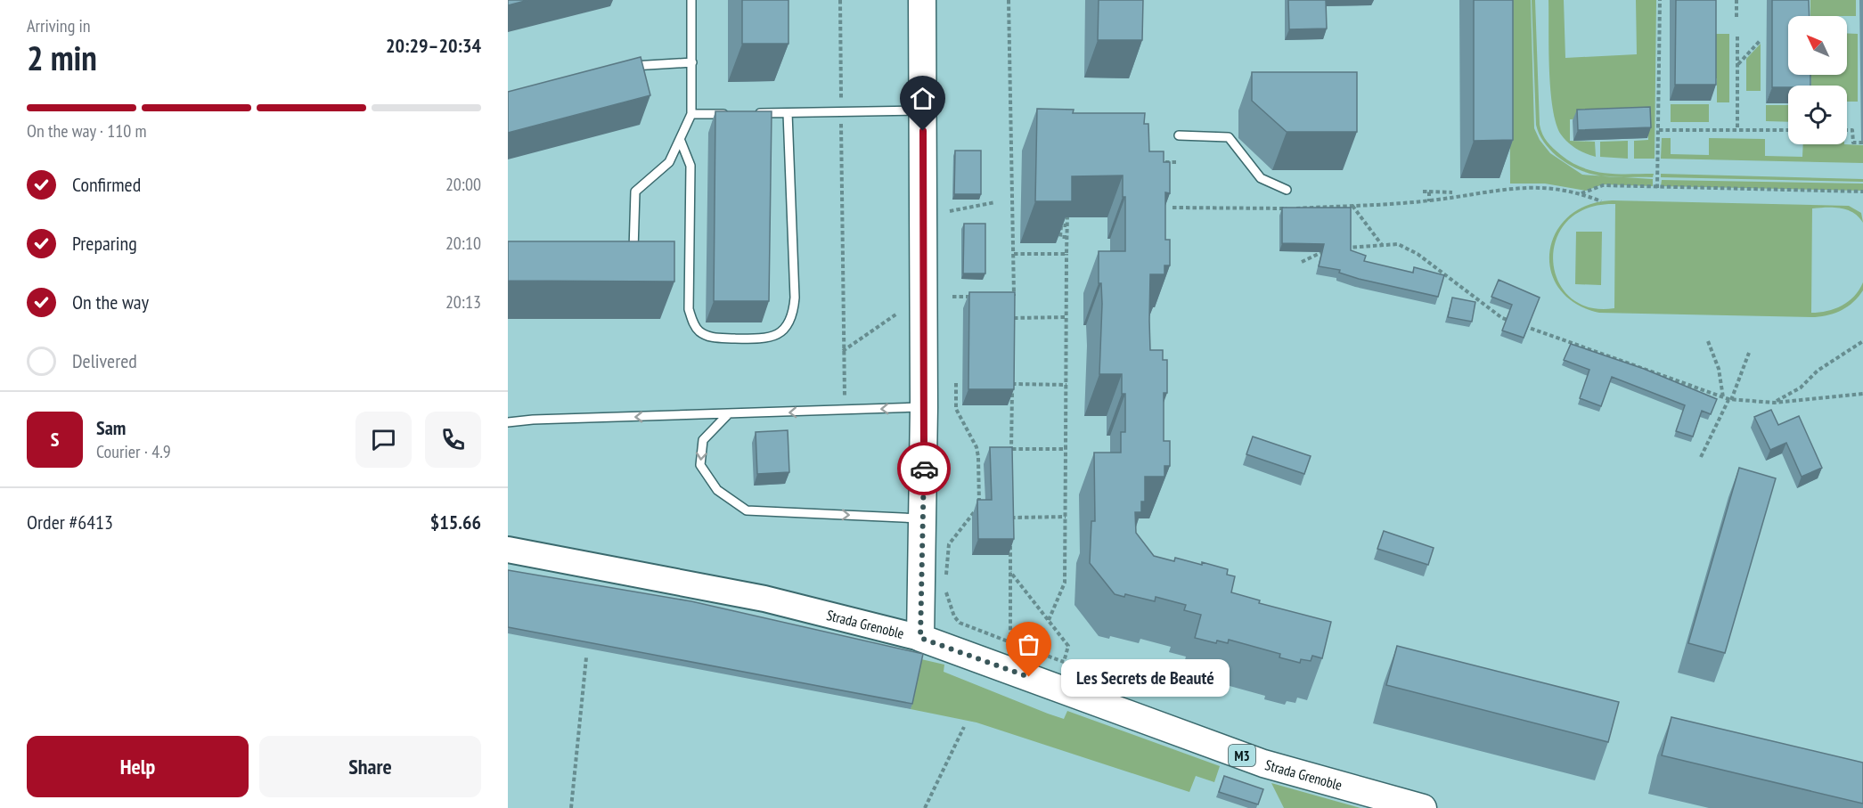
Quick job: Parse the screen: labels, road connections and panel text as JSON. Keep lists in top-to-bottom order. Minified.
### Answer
{"streets":{"highway":["Strada Grenoble","M3"]},"places":["Les Secrets de Beauté"],"north":"top left","page":{"heading":["2 min","Arriving in","20:29–20:34"],"panel":["Sam","Courier · 4.9","Order #6413","$15.66"],"bar":"On the way · 110 m","list":[["Confirmed","20:00"],["Preparing","20:10"],["On the way","20:13"],"Delivered"],"round":"S","bubble":"Les Secrets de Beauté","buttons":["Help","Share"]}}
